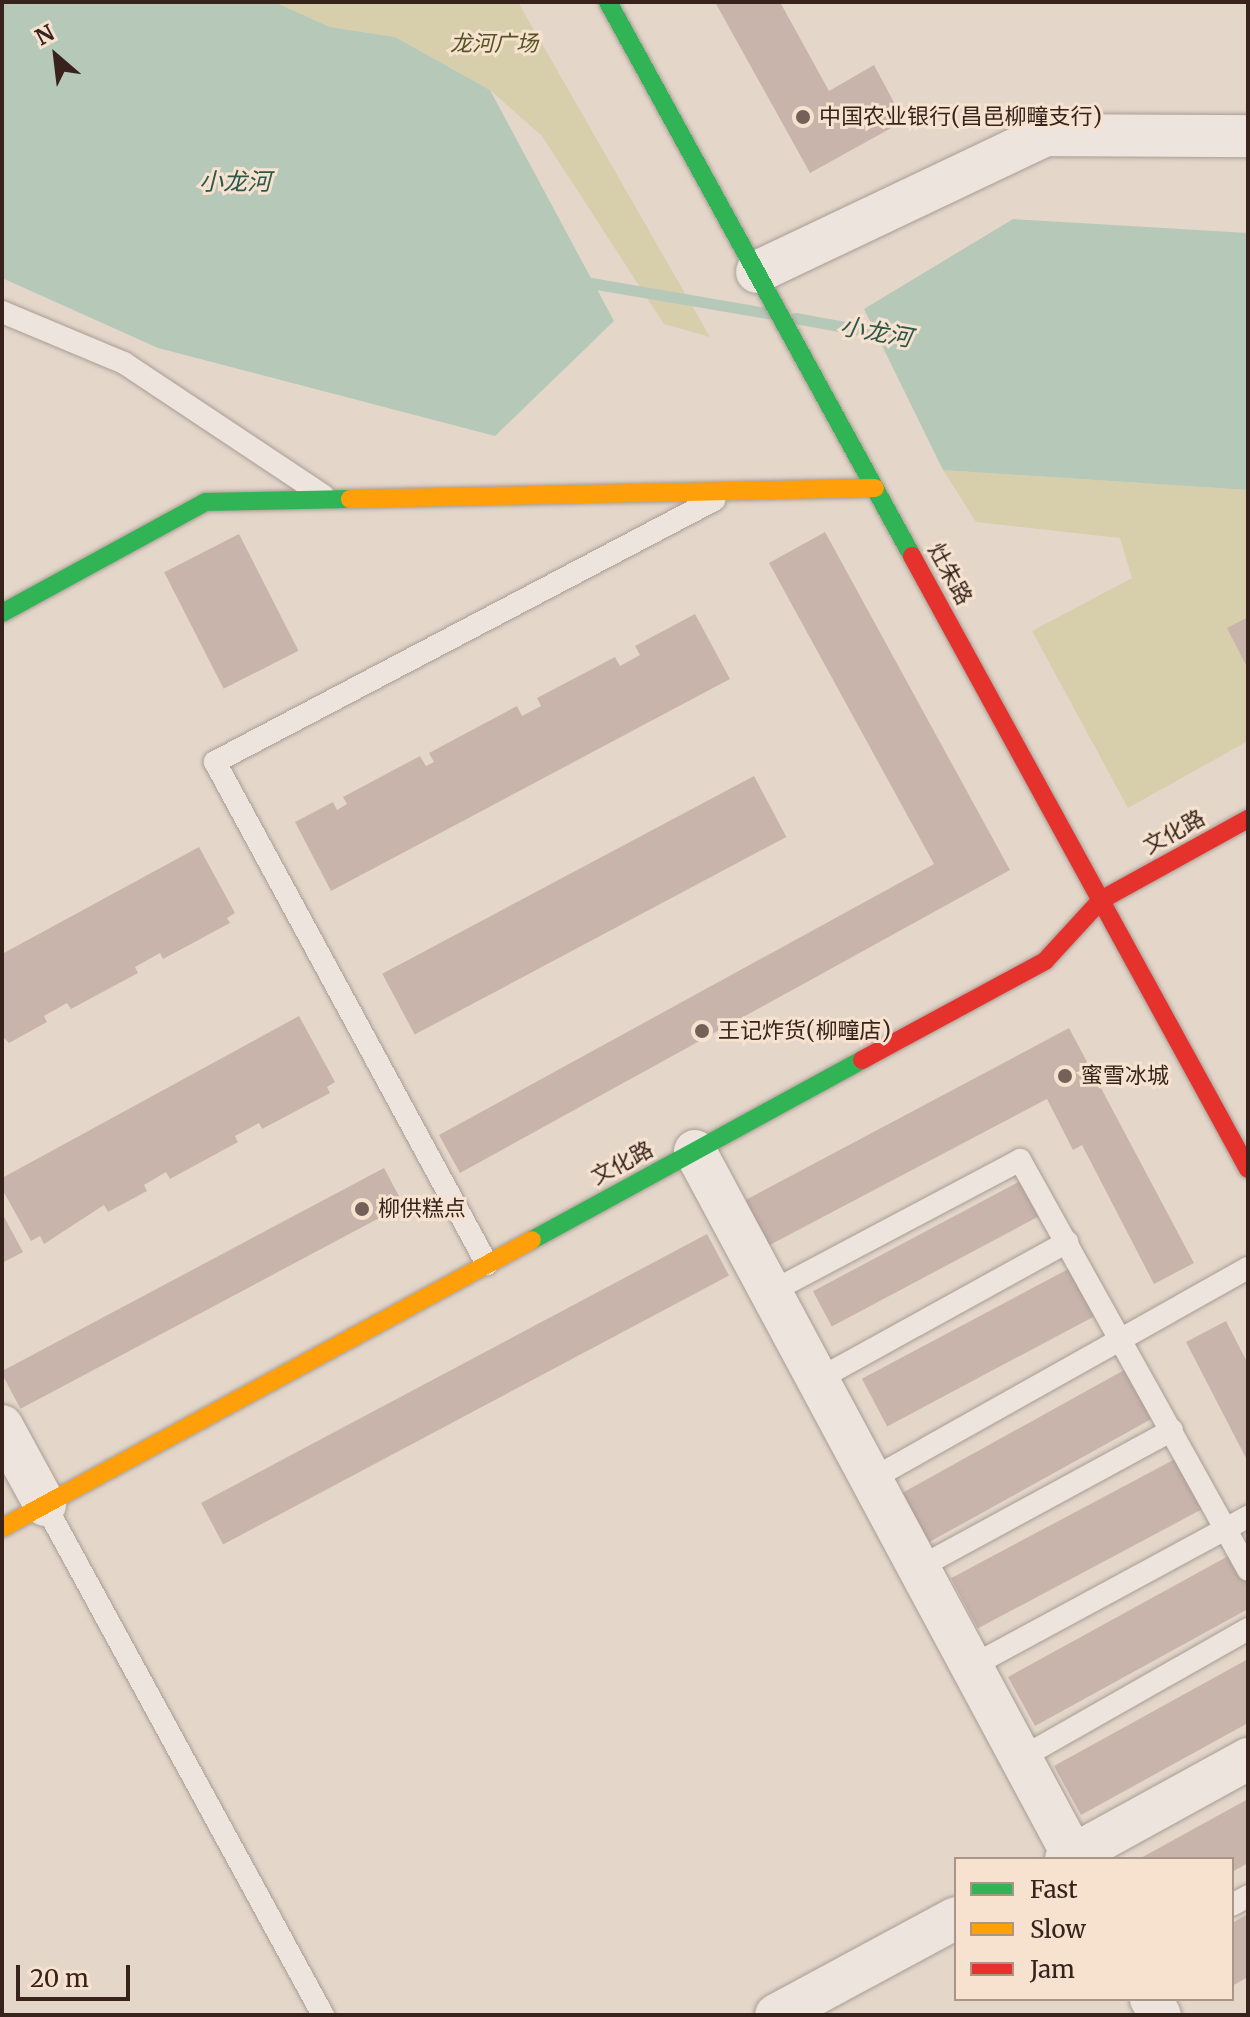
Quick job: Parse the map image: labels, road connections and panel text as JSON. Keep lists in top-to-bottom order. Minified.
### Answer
{"streets":{"street":["灶朱路","文化路"]},"crossings":[["灶朱路","文化路"]],"water":["小龙河"],"parks":["龙河广场"],"places":["中国农业银行(昌邑柳疃支行)","王记炸货(柳疃店)","蜜雪冰城","柳供糕点"],"legend":["Fast","Slow","Jam"],"scale_bar":"20 m","north":"top left"}
